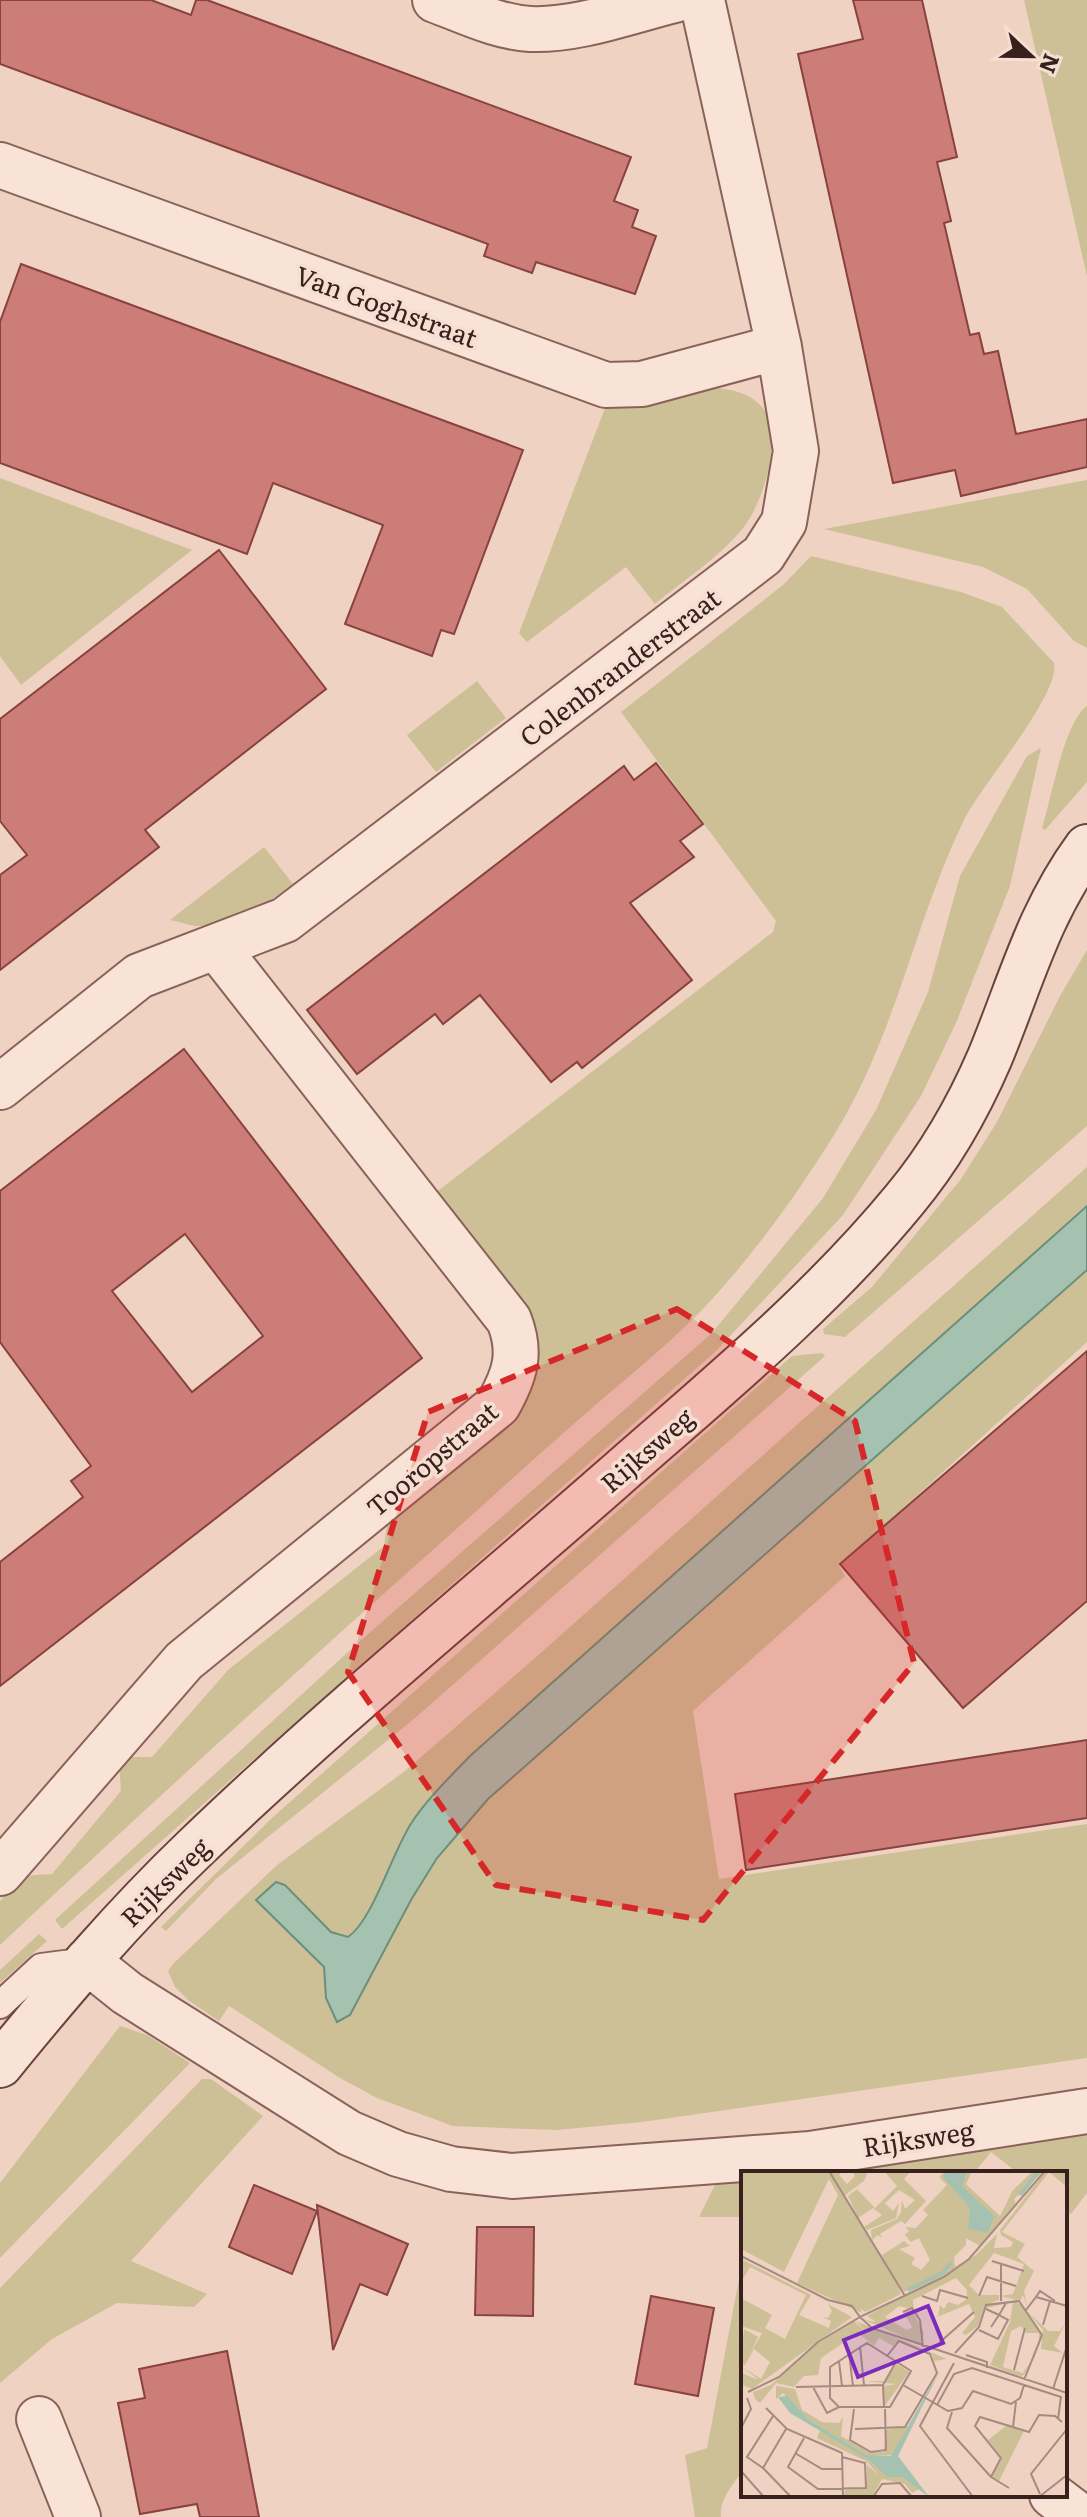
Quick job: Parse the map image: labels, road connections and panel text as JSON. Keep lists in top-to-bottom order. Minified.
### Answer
{"streets":{"street":["Van Goghstraat","Colenbranderstraat","Rijksweg","Tooropstraat"]},"crossings":[["Van Goghstraat","Colenbranderstraat"],["Colenbranderstraat","Tooropstraat"]],"north":"right"}
